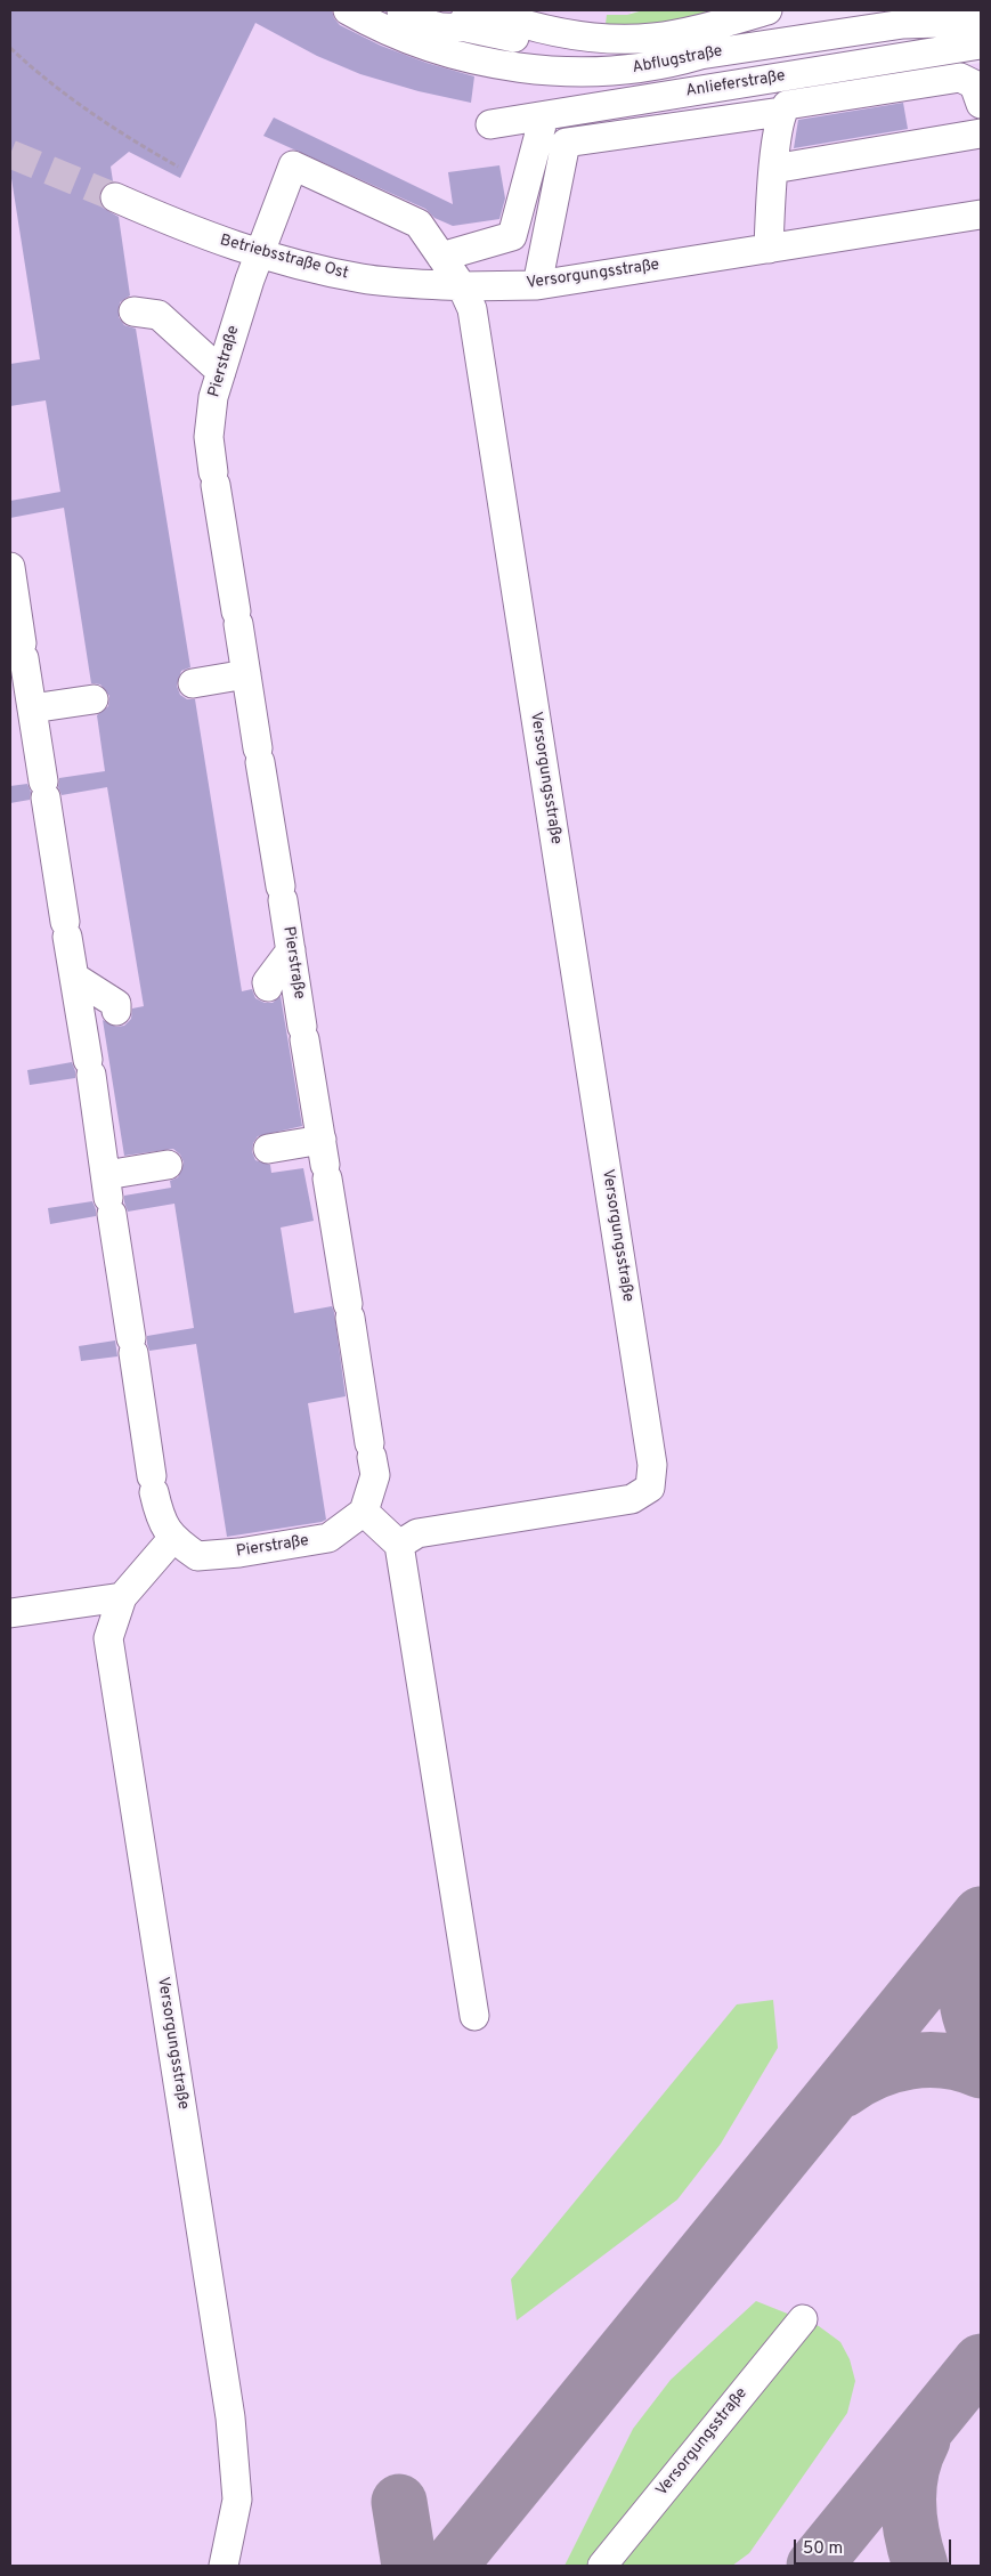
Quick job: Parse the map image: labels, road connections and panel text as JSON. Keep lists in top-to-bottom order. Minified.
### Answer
{"streets":{"street":["Abflugstraße","Anlieferstraße","Betriebsstraße Ost","Versorgungsstraße","Pierstraße"]},"crossings":[["Betriebsstraße Ost","Versorgungsstraße"],["Betriebsstraße Ost","Pierstraße"],["Versorgungsstraße","Pierstraße"]],"scale_bar":"50 m"}
